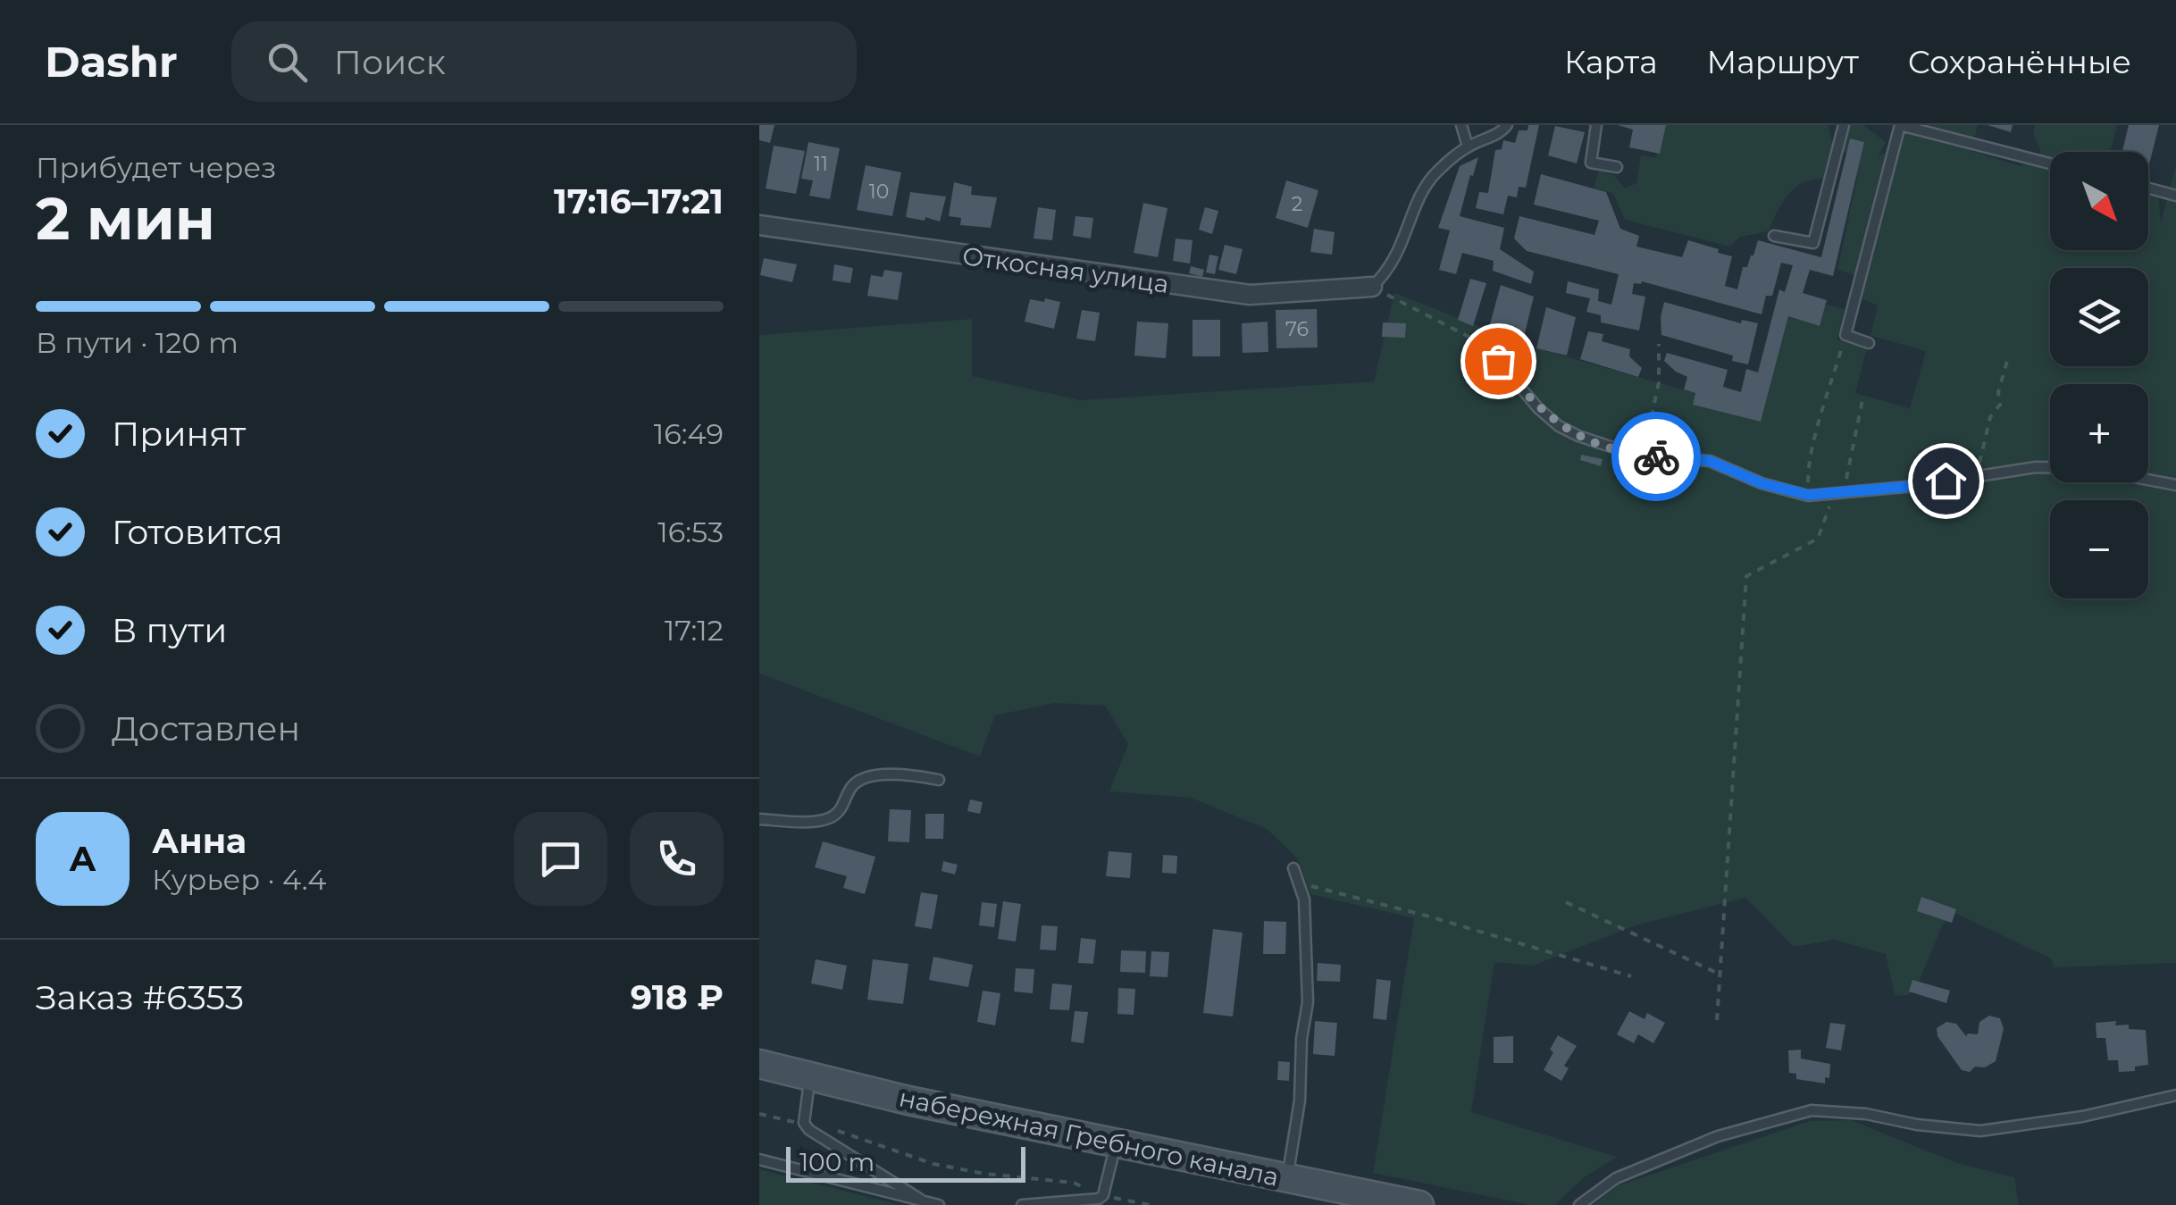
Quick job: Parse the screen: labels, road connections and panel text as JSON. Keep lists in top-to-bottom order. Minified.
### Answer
{"streets":{"street":["Откосная улица","набережная Гребного канала"]},"house_numbers":["11","10","2","76"],"scale_bar":"100 m","north":"bottom right","page":{"header":"Dashr","search":"Поиск","nav":["Карта","Маршрут","Сохранённые"],"heading":["2 мин","Прибудет через","17:16–17:21"],"panel":["Анна","Курьер · 4.4","Заказ #6353","918 ₽"],"map_buttons":["+","−"],"bar":"В пути · 120 m","list":[["Принят","16:49"],["Готовится","16:53"],["В пути","17:12"],"Доставлен"],"round":"А","scale":"100 m"}}
